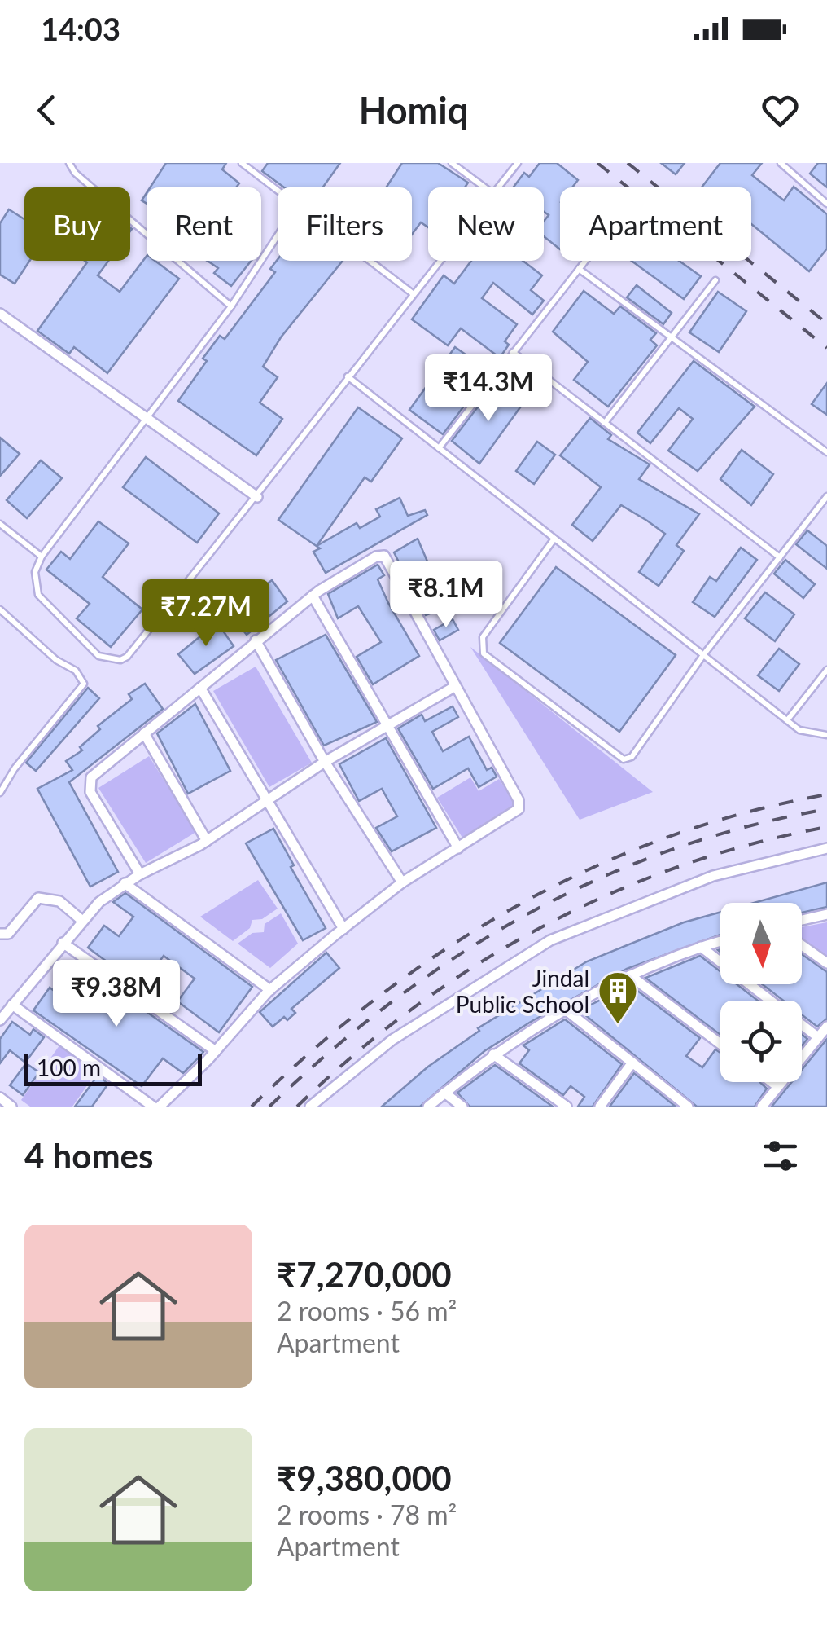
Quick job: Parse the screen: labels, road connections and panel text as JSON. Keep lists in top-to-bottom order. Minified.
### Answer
{"places":{"building":["Jindal Public School"]},"scale_bar":"100 m","north":"bottom","page":{"status":"14:03","header":"Homiq","chip":["Buy","Rent","Filters","New","Apartment"],"price":["₹14.3M","₹8.1M","₹7.27M","₹9.38M"],"scale":"100 m","heading":"4 homes","list":[{"name":"₹7,270,000","note":"2 rooms · 56 m² · Apartment"},{"name":"₹9,380,000","note":"2 rooms · 78 m² · Apartment"}]}}
